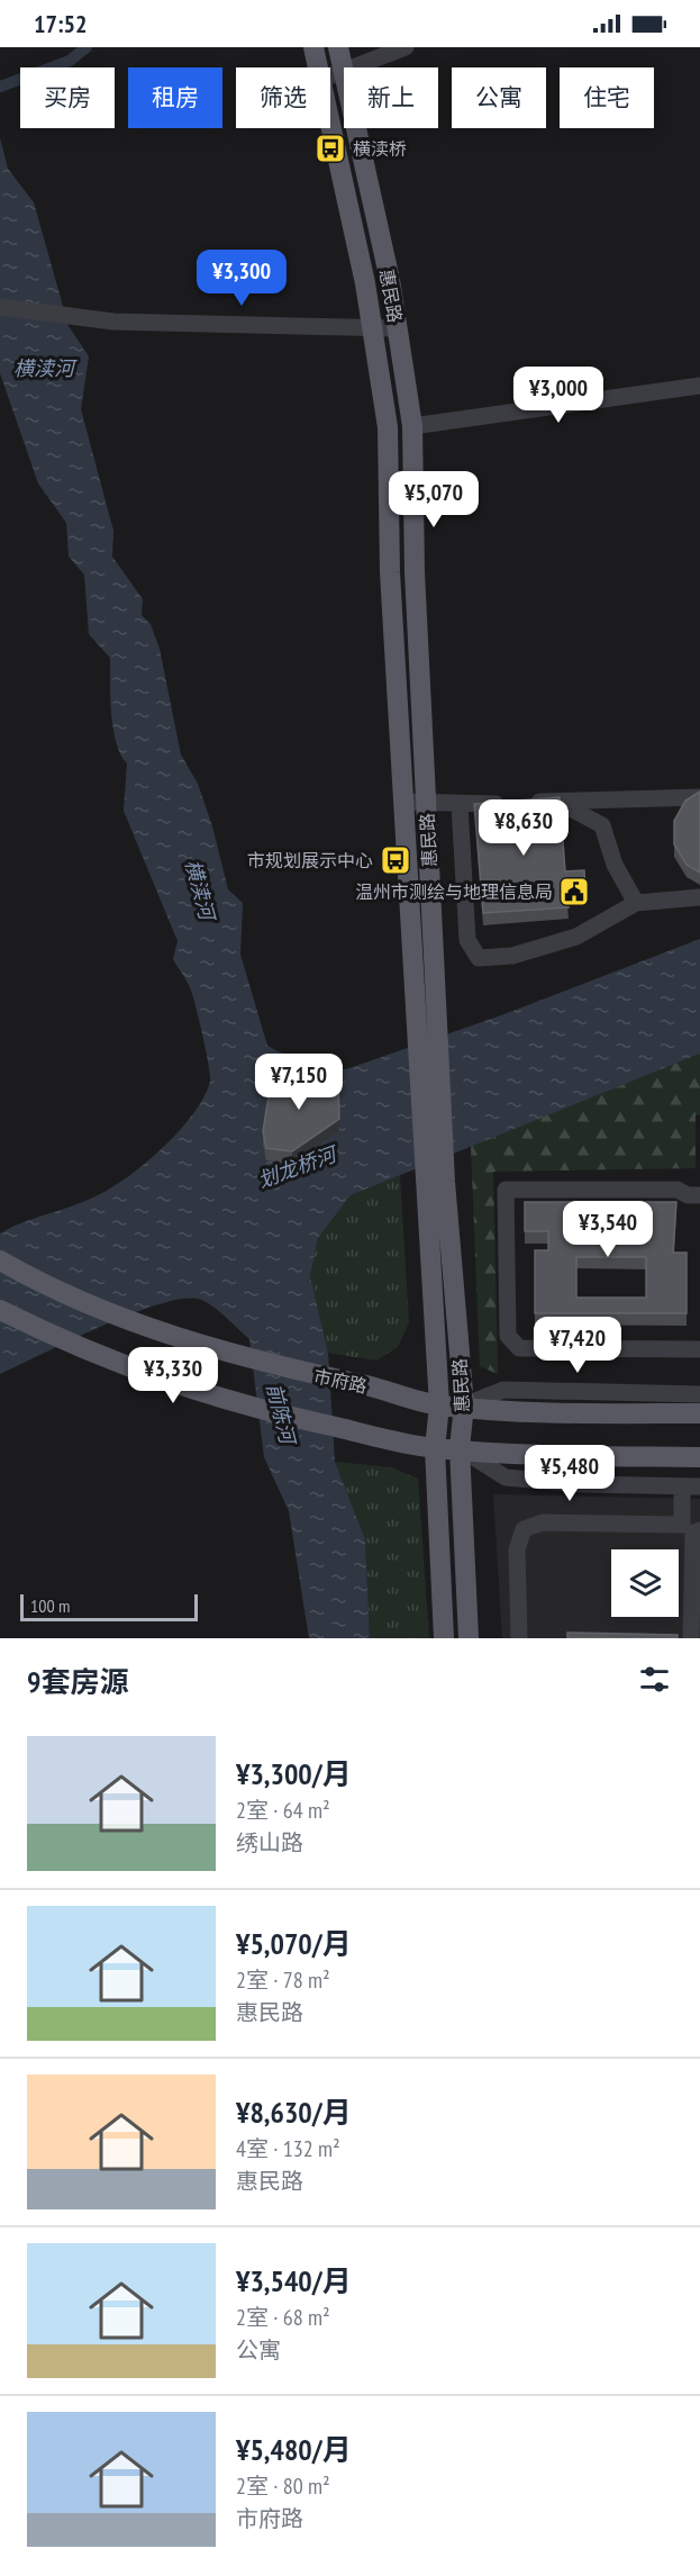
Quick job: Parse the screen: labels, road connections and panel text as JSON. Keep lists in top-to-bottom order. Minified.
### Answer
{"streets":{"main road":["惠民路","市府路"]},"crossings":[["惠民路","市府路"]],"water":["横渎河","划龙桥河","前陈河"],"places":{"bus stop":["横渎桥","市规划展示中心"],"public building":["温州市测绘与地理信息局"]},"scale_bar":"100 m","page":{"status":"17:52","chip":["买房","租房","筛选","新上","公寓","住宅"],"price":["¥3,300","¥3,000","¥5,070","¥8,630","¥7,150","¥3,540","¥7,420","¥3,330","¥5,480"],"scale":"100 m","heading":"9套房源","list":[{"name":"¥3,300/月","note":"2室 · 64 m² · 绣山路"},{"name":"¥5,070/月","note":"2室 · 78 m² · 惠民路"},{"name":"¥8,630/月","note":"4室 · 132 m² · 惠民路"},{"name":"¥3,540/月","note":"2室 · 68 m² · 公寓"},{"name":"¥5,480/月","note":"2室 · 80 m² · 市府路"}]}}
